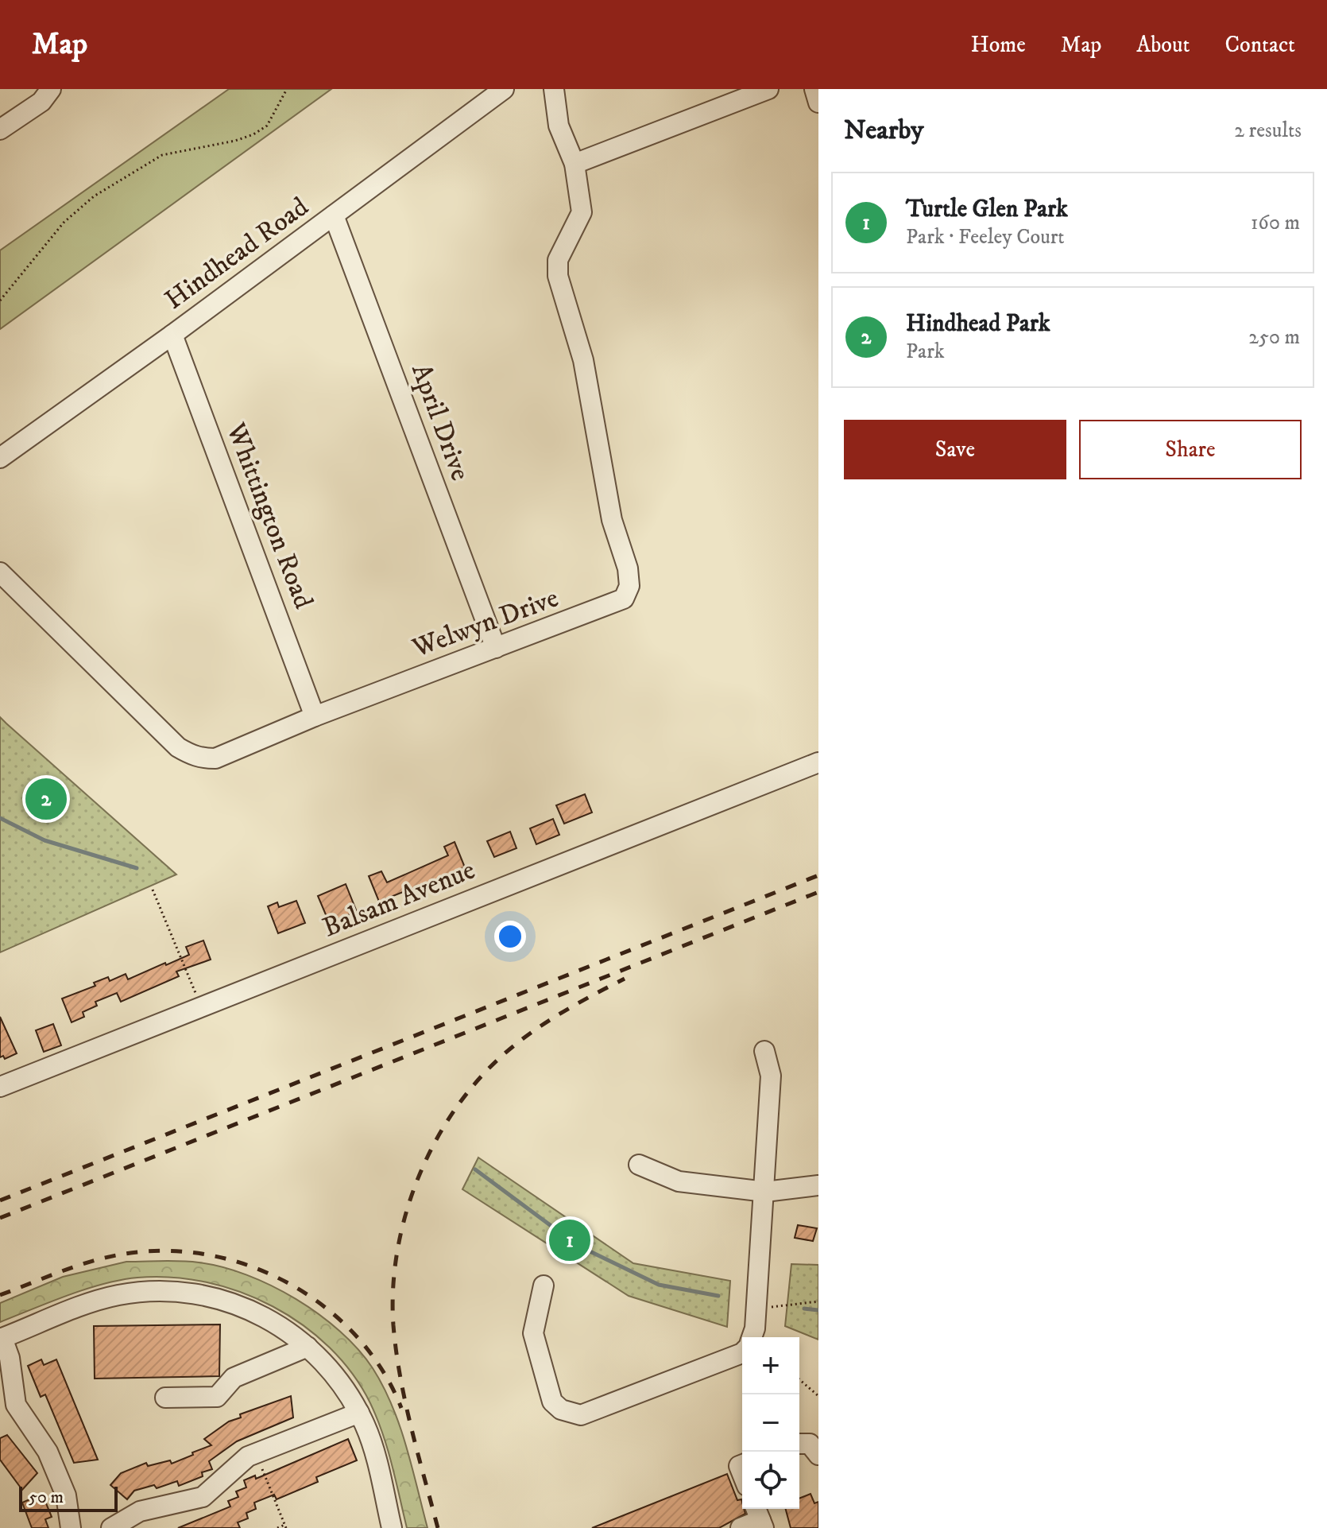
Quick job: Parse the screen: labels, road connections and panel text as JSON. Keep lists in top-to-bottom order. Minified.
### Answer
{"streets":{"street":["Hindhead Road","April Drive","Whittington Road","Welwyn Drive","Balsam Avenue"]},"crossings":[["Hindhead Road","April Drive"],["Hindhead Road","Whittington Road"],["April Drive","Welwyn Drive"],["Whittington Road","Welwyn Drive"]],"scale_bar":"50 m","page":{"header":"Map","nav":["Home","Map","About","Contact"],"heading":["Nearby","2 results"],"list":[{"mark":"1","name":"Turtle Glen Park","note":"Park · Feeley Court","value":"160 m"},{"mark":"2","name":"Hindhead Park","note":"Park","value":"250 m"}],"buttons":["Save","Share"],"pins":["2","1"],"map_buttons":["+","−"],"scale":"50 m"}}
